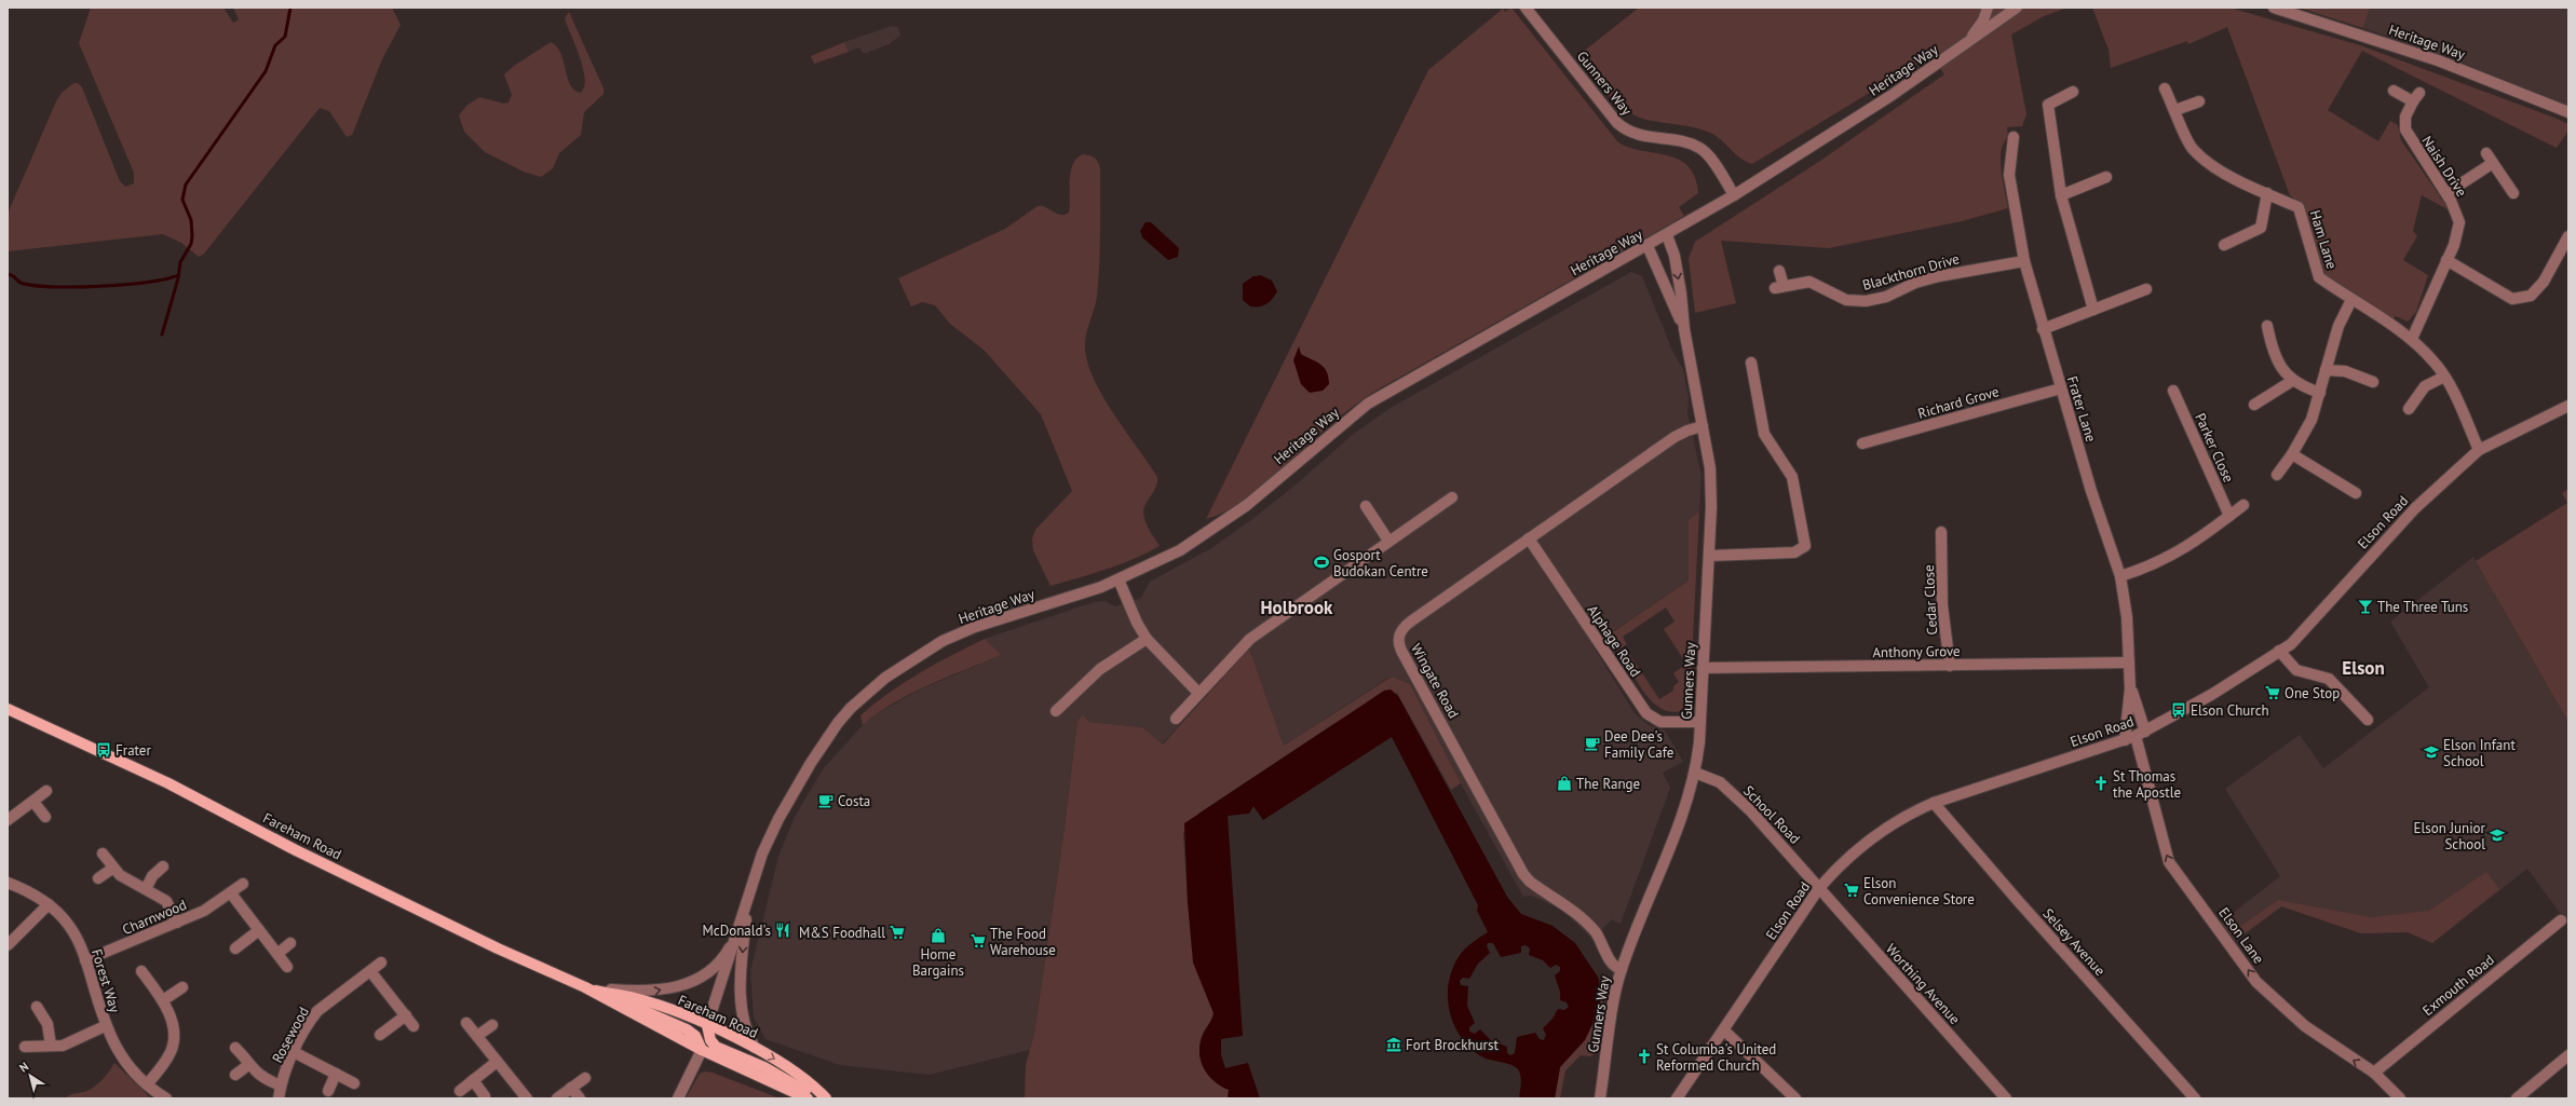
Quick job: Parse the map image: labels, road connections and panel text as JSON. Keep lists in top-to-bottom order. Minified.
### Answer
{"streets":{"main road":["Fareham Road"],"street":["Heritage Way","Gunners Way","Naish Drive","Ham Lane","Blackthorn Drive","Richard Grove","Frater Lane","Parker Close","Elson Road","Cedar Close","Alphage Road","Anthony Grove","Wingate Road","School Road","Charnwood","Elson Lane","Selsey Avenue","Forest Way","Worthing Avenue","Exmouth Road","Rosewood"]},"crossings":[["Heritage Way","Gunners Way"],["Heritage Way","Fareham Road"],["Gunners Way","Alphage Road"],["Gunners Way","Anthony Grove"],["Gunners Way","Wingate Road"],["Gunners Way","School Road"],["Naish Drive","Ham Lane"],["Ham Lane","Elson Road"],["Blackthorn Drive","Frater Lane"],["Richard Grove","Frater Lane"],["Frater Lane","Elson Road"],["Frater Lane","Anthony Grove"],["Frater Lane","Elson Lane"],["Elson Road","School Road"],["Elson Road","Elson Lane"],["Elson Road","Selsey Avenue"],["Elson Road","Worthing Avenue"],["Cedar Close","Anthony Grove"],["Alphage Road","Wingate Road"],["School Road","Worthing Avenue"],["Charnwood","Forest Way"],["Elson Lane","Exmouth Road"]],"one_way":["Elson Lane"],"districts":["Holbrook","Elson"],"places":{"sports":["Gosport Budokan Centre"],"bar":["The Three Tuns"],"supermarket":["One Stop","Elson Convenience Store","M&S Foodhall","The Food Warehouse"],"bus stop":["Elson Church","Frater"],"cafe":["Dee Dee's Family Cafe","Costa"],"school or university":["Elson Infant School","Elson Junior School"],"shop":["The Range","Home Bargains"],"church":["St Thomas the Apostle","St Columba's United Reformed Church"],"restaurant":["McDonald's"],"museum":["Fort Brockhurst"]},"north":"top left"}
